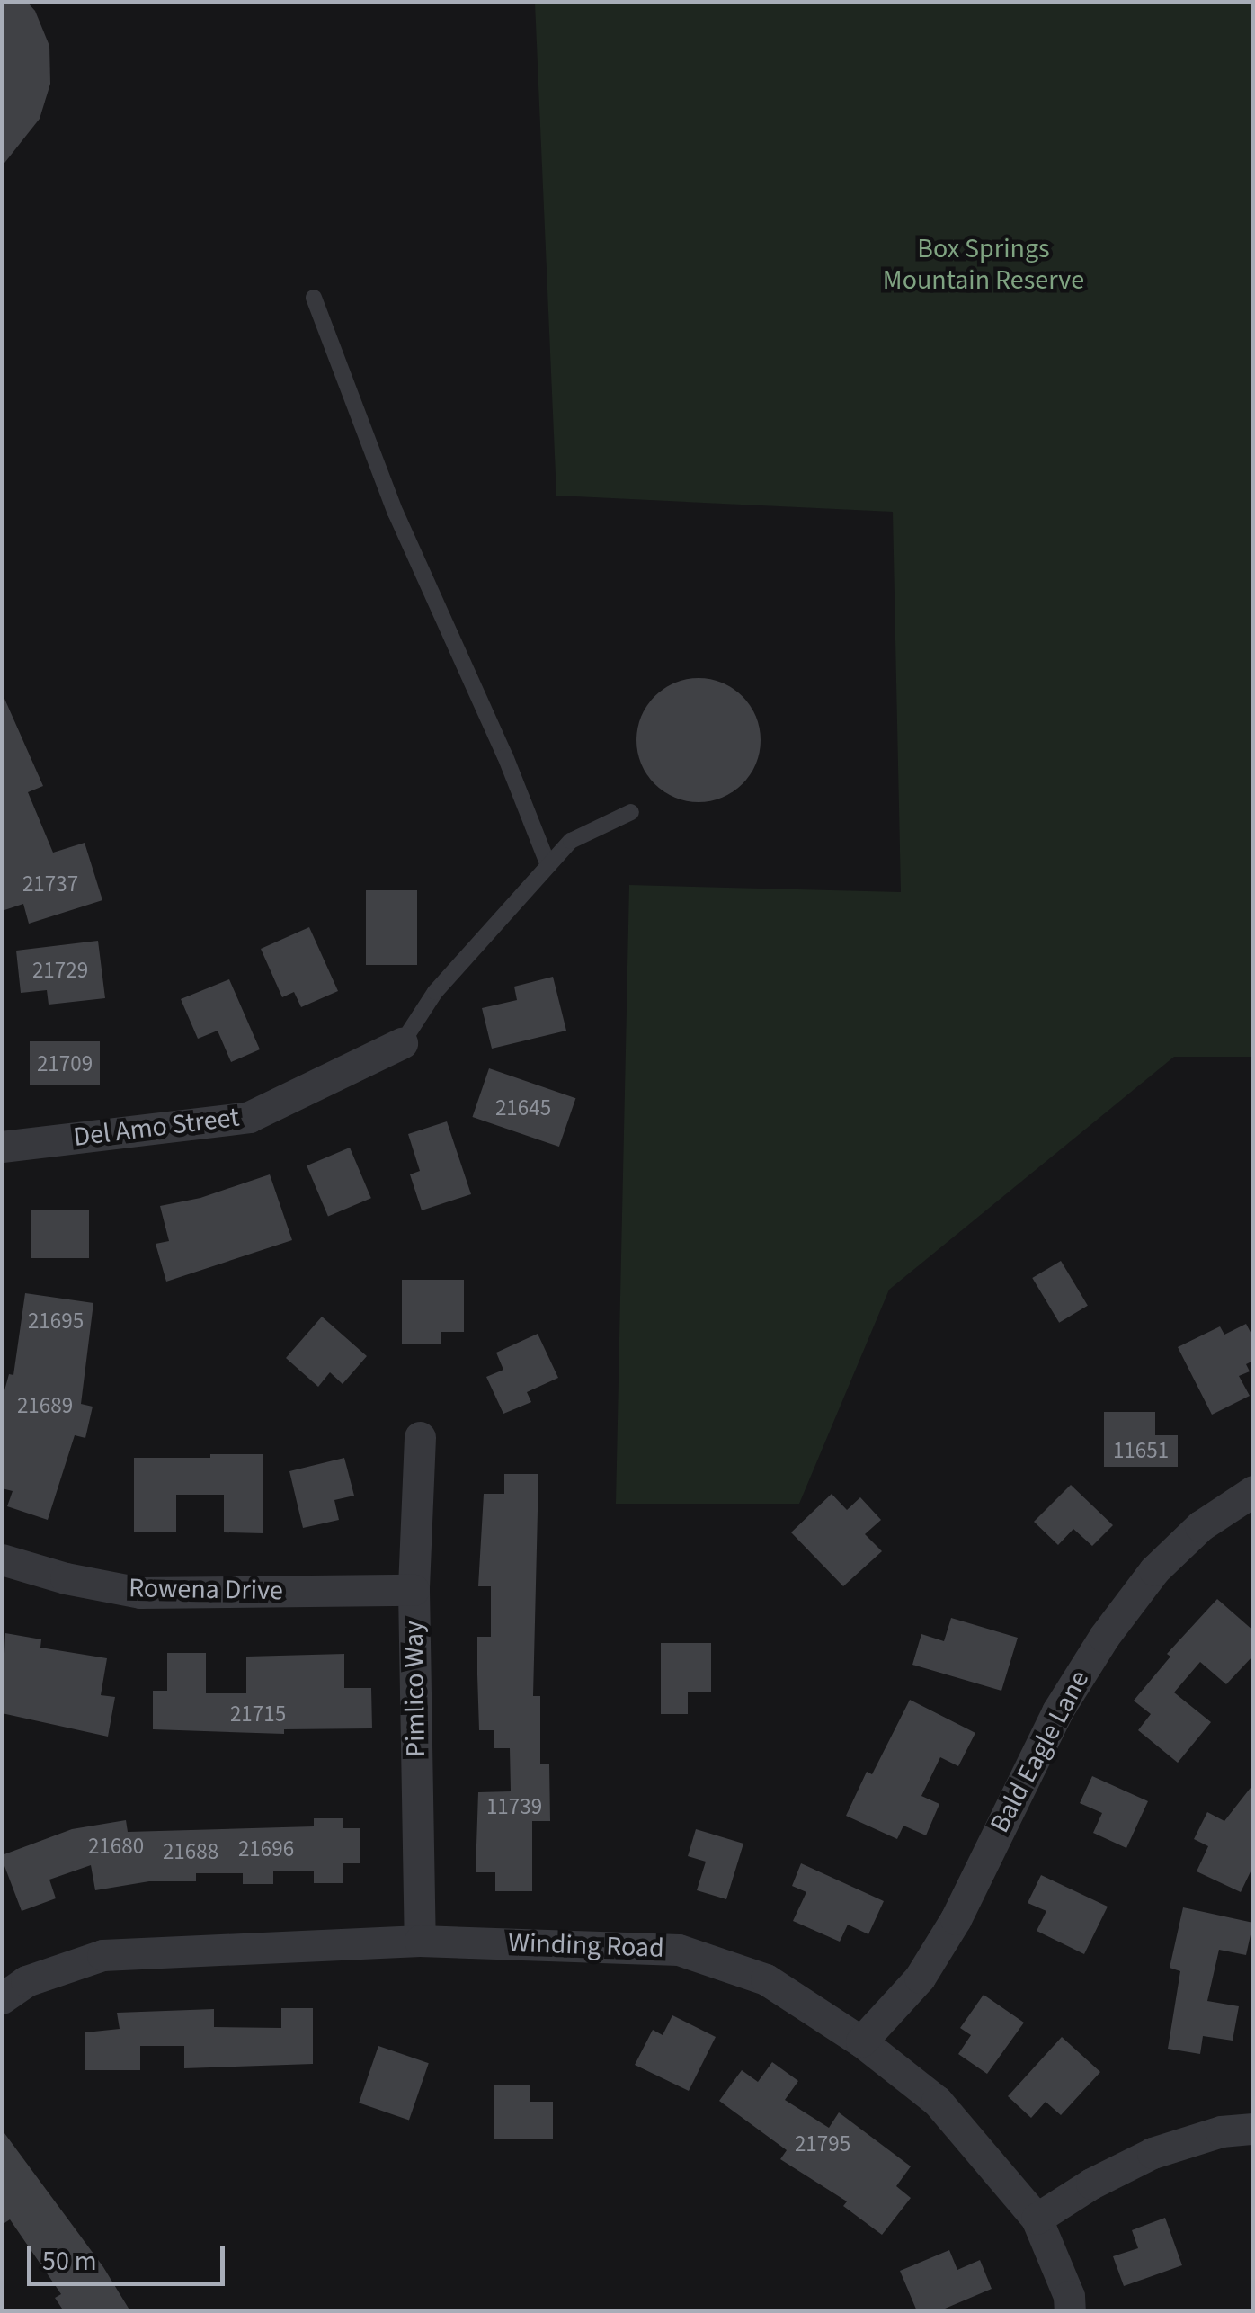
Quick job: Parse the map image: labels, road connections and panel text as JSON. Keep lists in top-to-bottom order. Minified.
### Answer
{"streets":{"street":["Del Amo Street","Rowena Drive","Pimlico Way","Bald Eagle Lane","Winding Road"]},"crossings":[["Rowena Drive","Pimlico Way"],["Pimlico Way","Winding Road"],["Bald Eagle Lane","Winding Road"]],"parks":["Box Springs Mountain Reserve"],"house_numbers":["21737","21729","21709","21645","21695","21689","11651","21715","11739","21680","21696","21688","21795"],"scale_bar":"50 m"}
